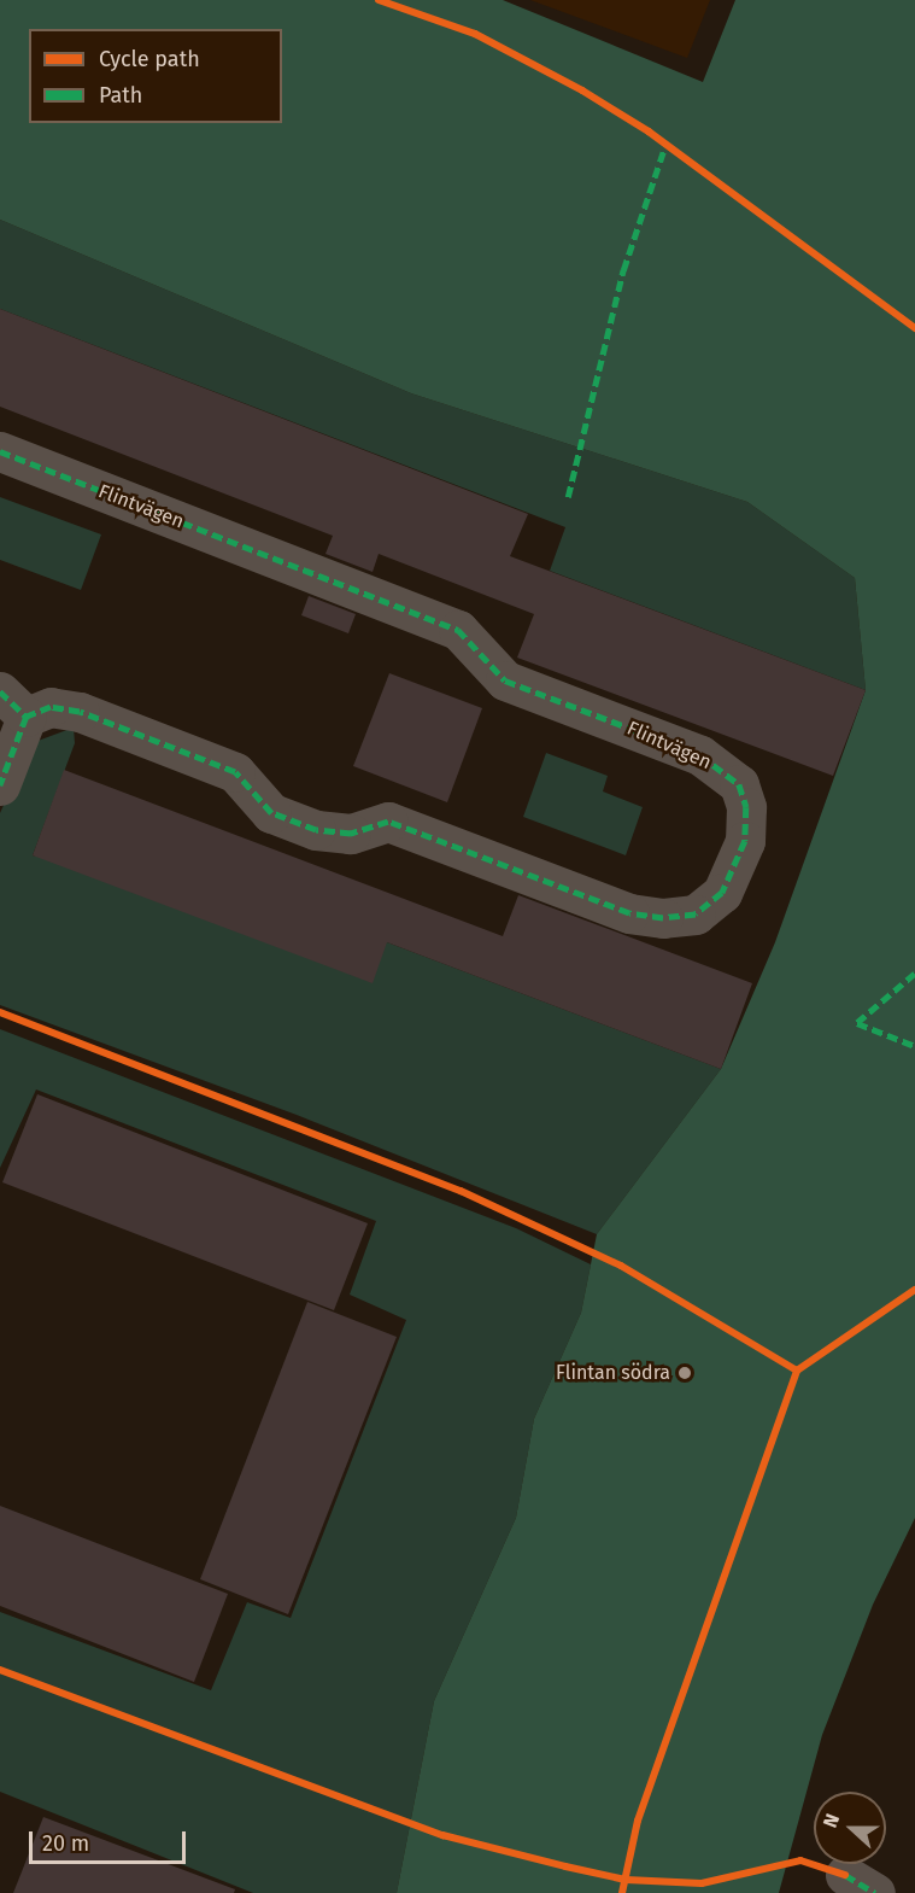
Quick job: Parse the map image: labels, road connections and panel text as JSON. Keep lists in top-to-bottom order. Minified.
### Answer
{"streets":{"street":["Flintvägen"]},"places":["Flintan södra"],"legend":["Cycle path","Path"],"scale_bar":"20 m","north":"left"}
